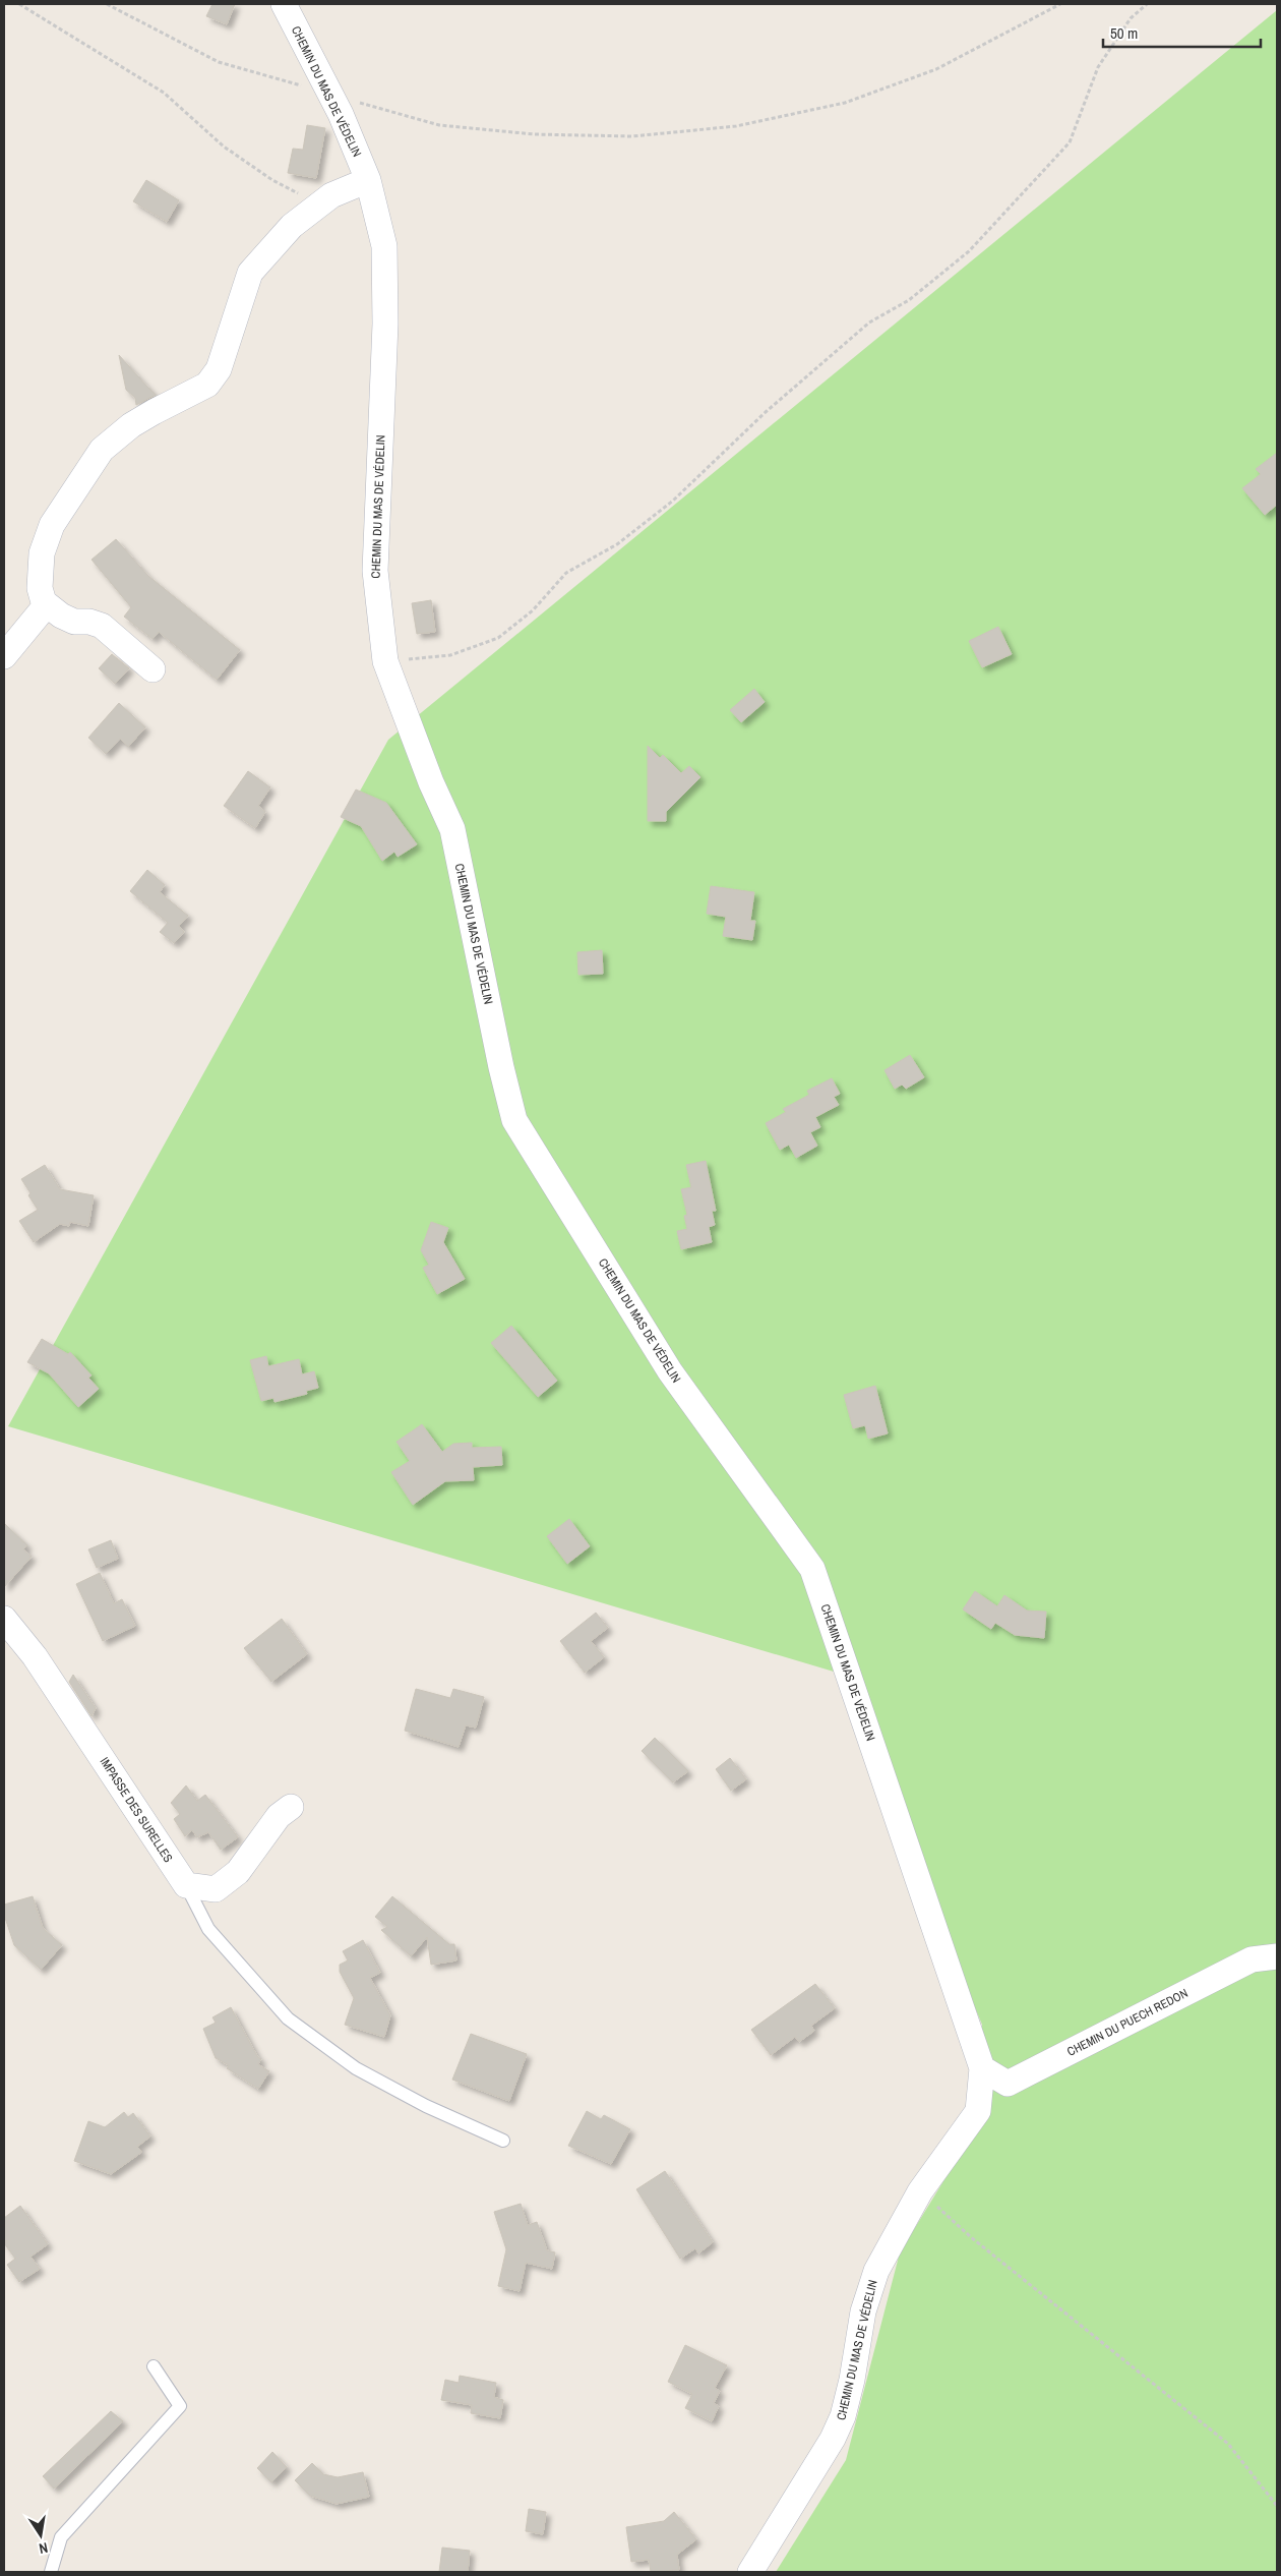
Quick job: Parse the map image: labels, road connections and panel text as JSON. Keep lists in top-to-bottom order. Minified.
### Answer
{"streets":{"street":["CHEMIN DU MAS DE VÉDELIN","IMPASSE DES SURELLES","CHEMIN DU PUECH REDON"]},"crossings":[["CHEMIN DU MAS DE VÉDELIN","CHEMIN DU PUECH REDON"]],"scale_bar":"50 m","north":"bottom"}
